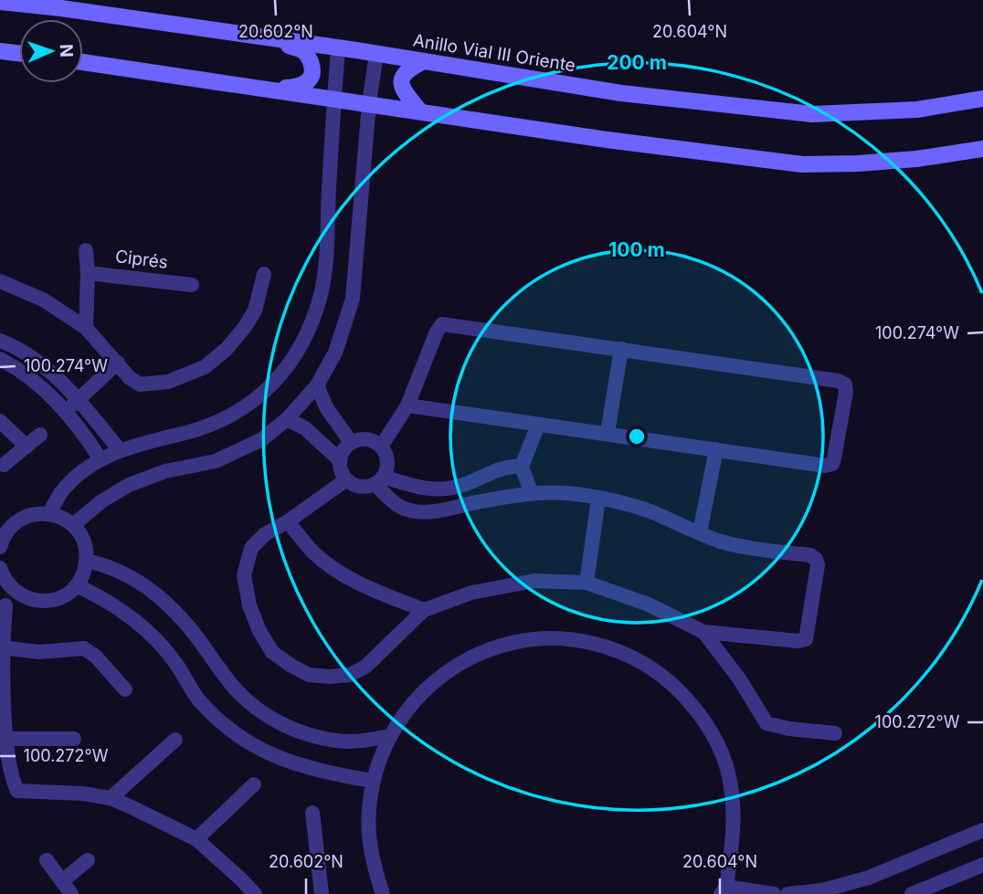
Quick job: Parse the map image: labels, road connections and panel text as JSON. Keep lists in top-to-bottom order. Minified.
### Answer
{"streets":{"main road":["Anillo Vial III Oriente"],"street":["Ciprés"]},"north":"right","coordinates":["20.602°N","20.604°N","100.274°W","100.272°W"],"rings":["200 m","100 m"]}
